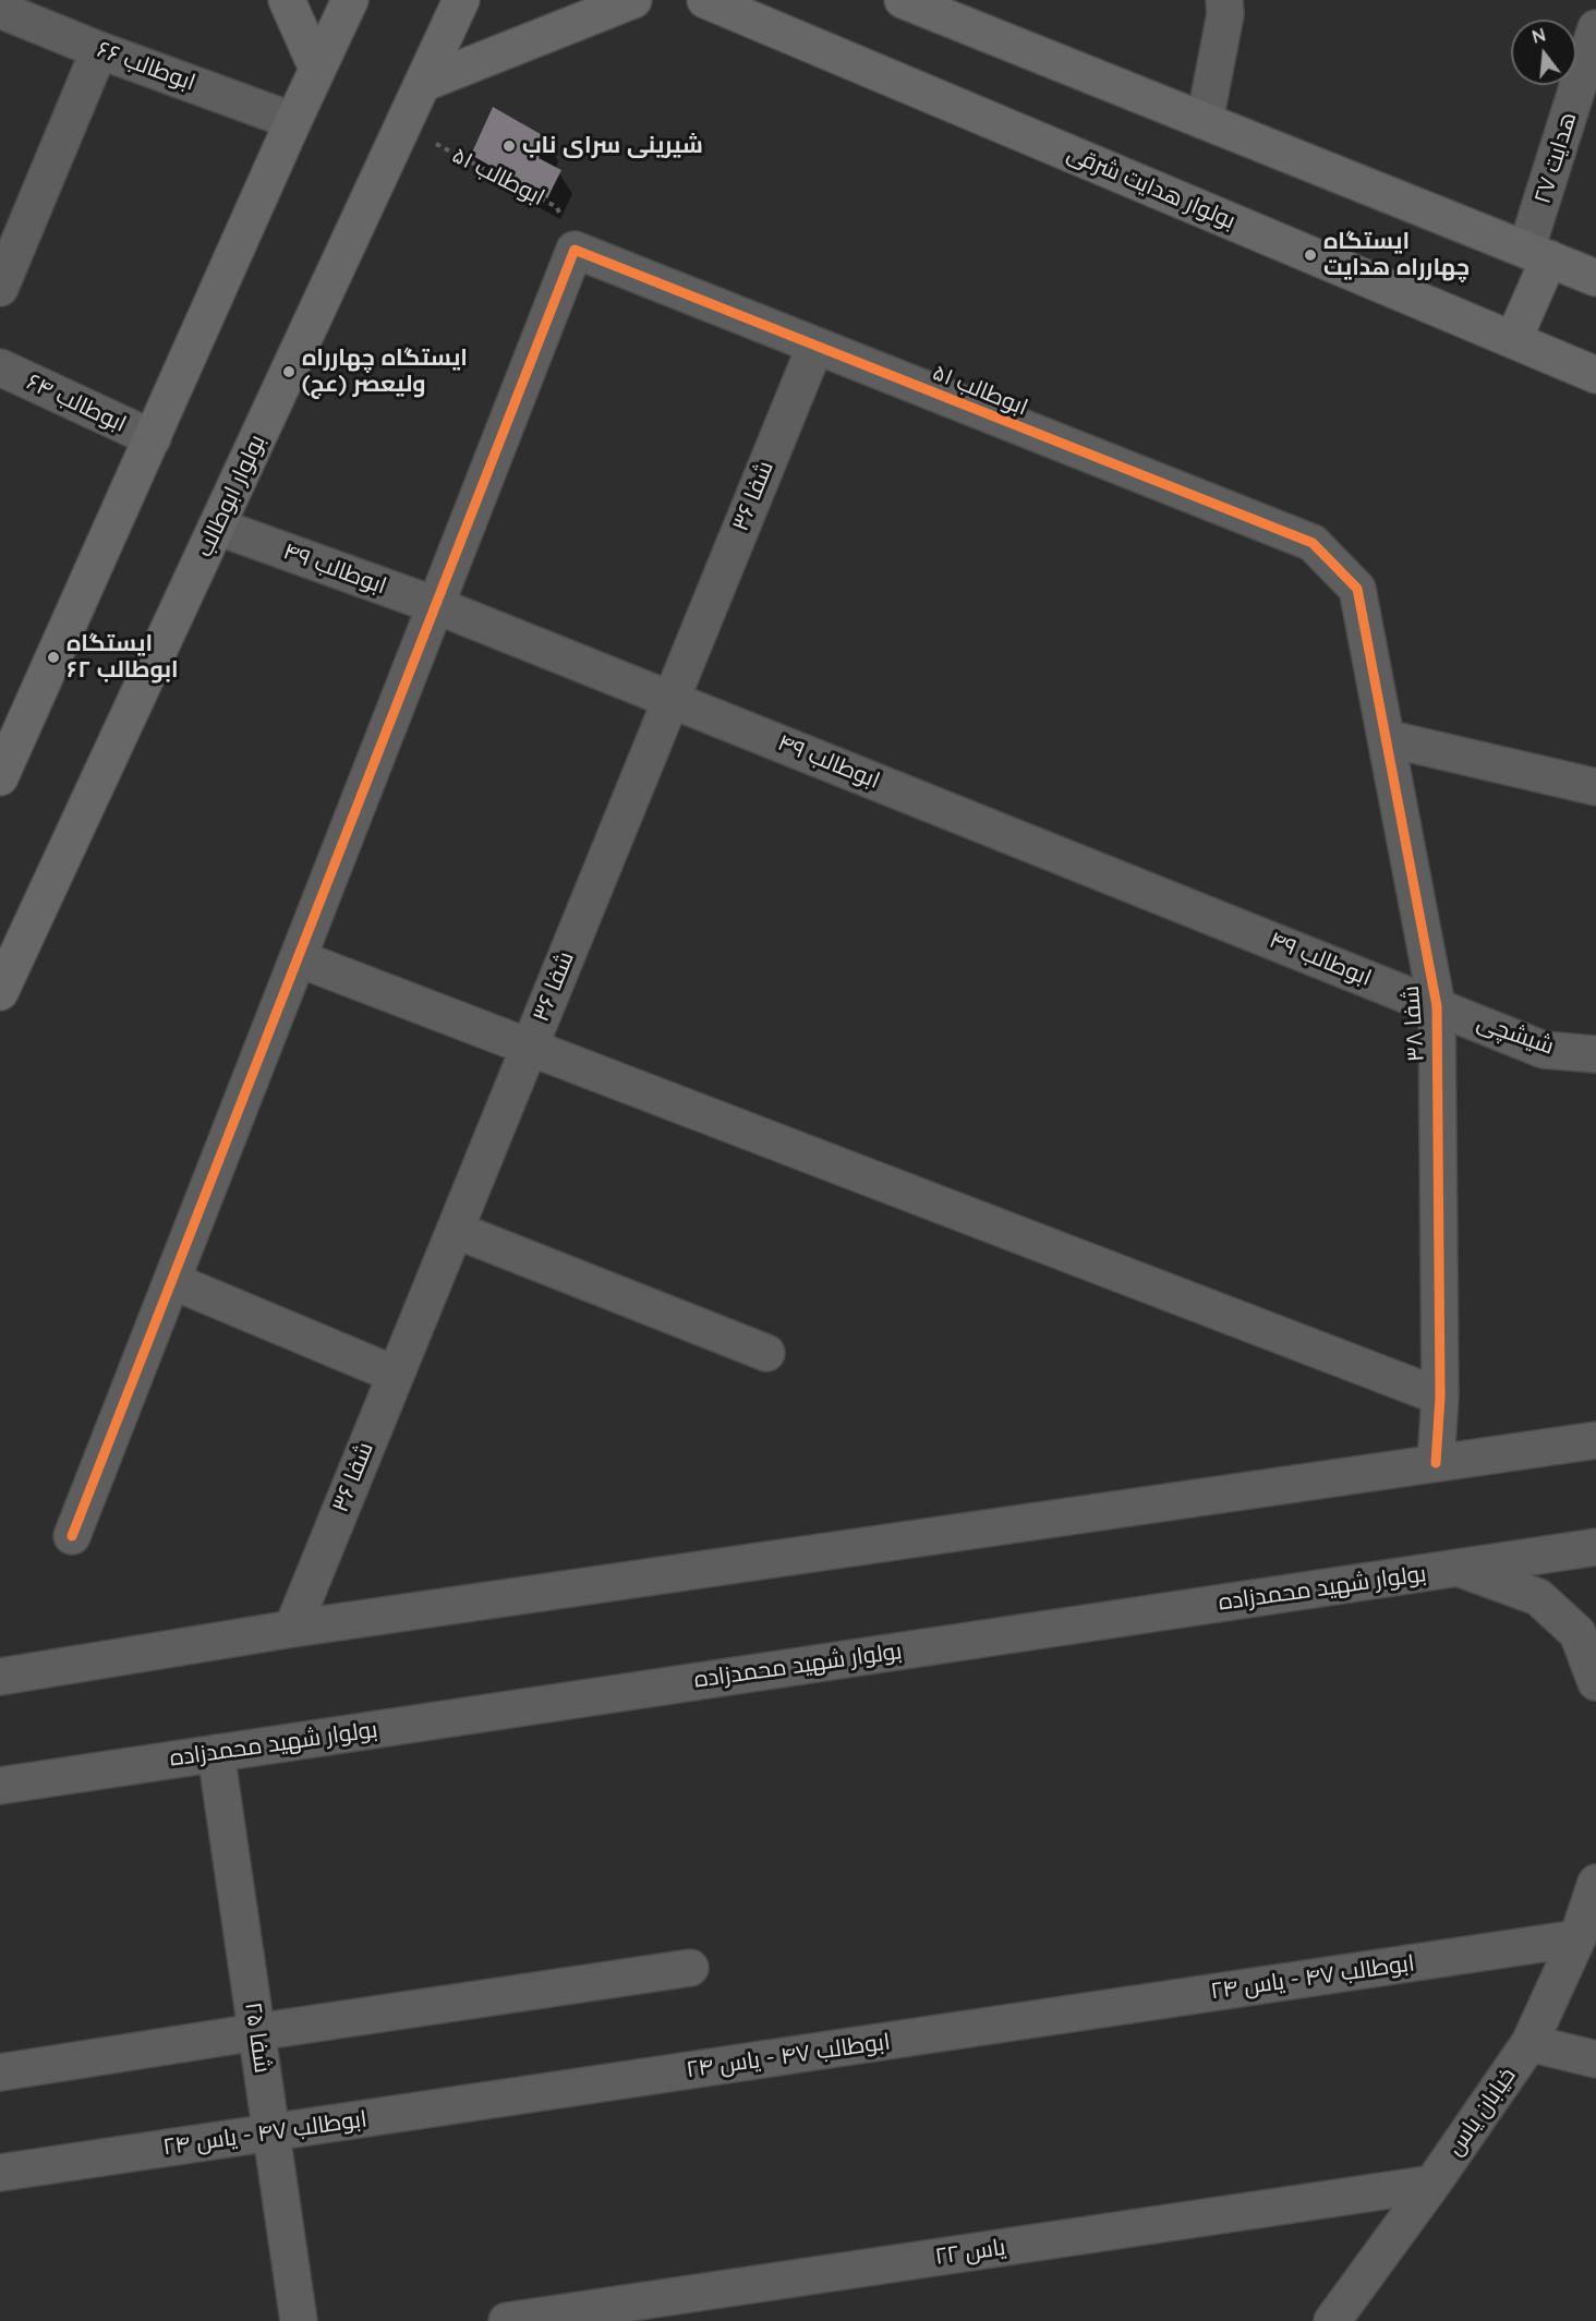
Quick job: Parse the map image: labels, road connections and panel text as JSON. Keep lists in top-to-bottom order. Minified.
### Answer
{"streets":{"main road":["بولوار هدایت شرقی","بولوار ابوطالب"],"street":["ابوطالب ۶۶","هدایت ۲۷","ابوطالب ۵۱","ابوطالب ۶۴","شفا ۳۶","ابوطالب ۴۹","شفا ۳۸","شیشچی","بولوار شهید محمدزاده","ابوطالب ۴۷ - یاس ۲۴","شفا ۲۵","خیابان یاس","یاس ۲۲"]},"crossings":[["ابوطالب ۵۱","بولوار ابوطالب"],["ابوطالب ۵۱","شفا ۳۶"],["ابوطالب ۵۱","شفا ۳۸"],["بولوار ابوطالب","ابوطالب ۴۹"],["شفا ۳۶","ابوطالب ۴۹"],["ابوطالب ۴۹","شفا ۳۸"],["ابوطالب ۴۹","شیشچی"],["شفا ۳۸","شیشچی"],["بولوار شهید محمدزاده","شفا ۲۵"],["ابوطالب ۴۷ - یاس ۲۴","شفا ۲۵"],["ابوطالب ۴۷ - یاس ۲۴","خیابان یاس"],["خیابان یاس","یاس ۲۲"]],"places":["شیرینی سرای ناب","ایستگاه چهارراه هدایت","ایستگاه چهارراه ولیعصر (عج)","ایستگاه ابوطالب ۶۲"],"north":"top"}
